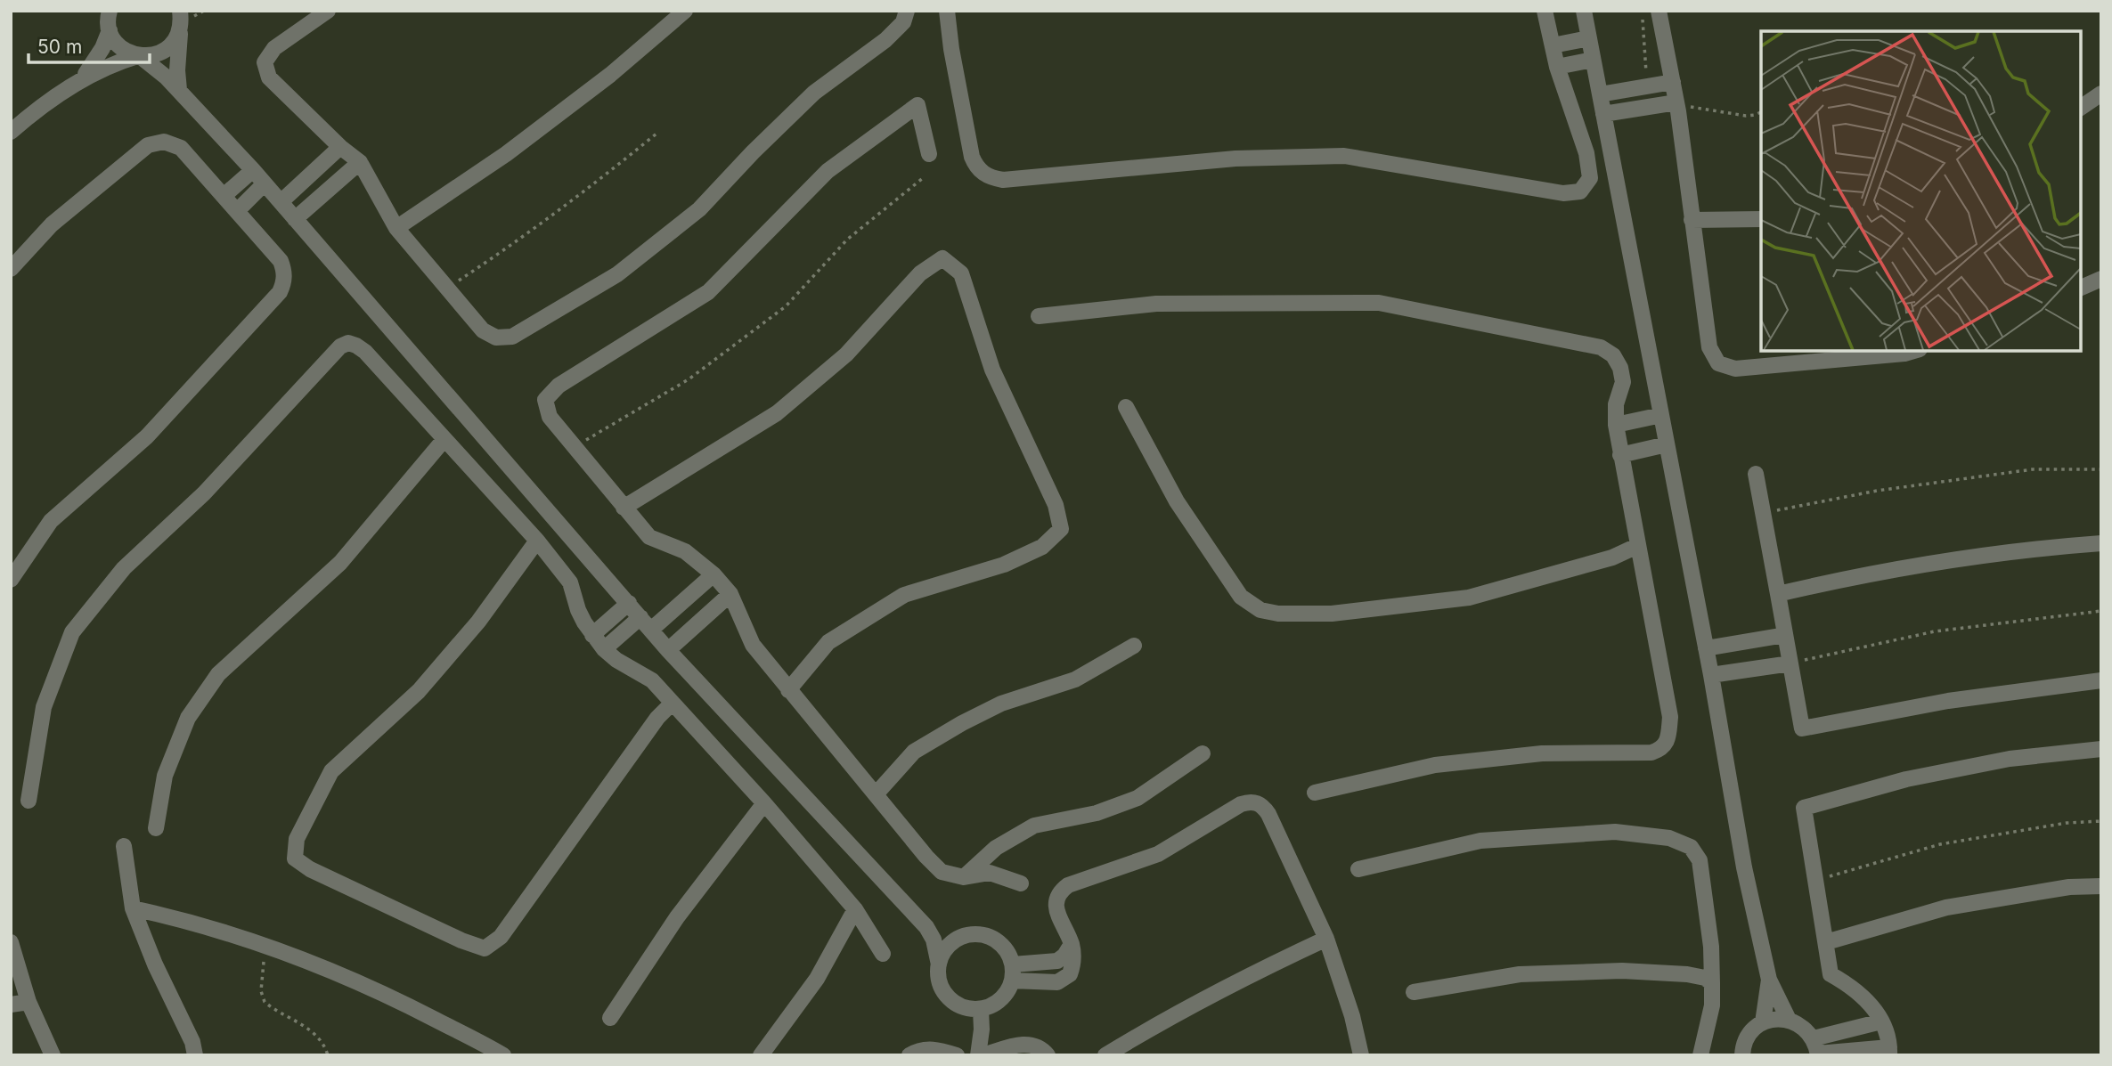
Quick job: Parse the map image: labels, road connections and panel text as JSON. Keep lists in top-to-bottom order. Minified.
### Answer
{"scale_bar":"50 m"}
